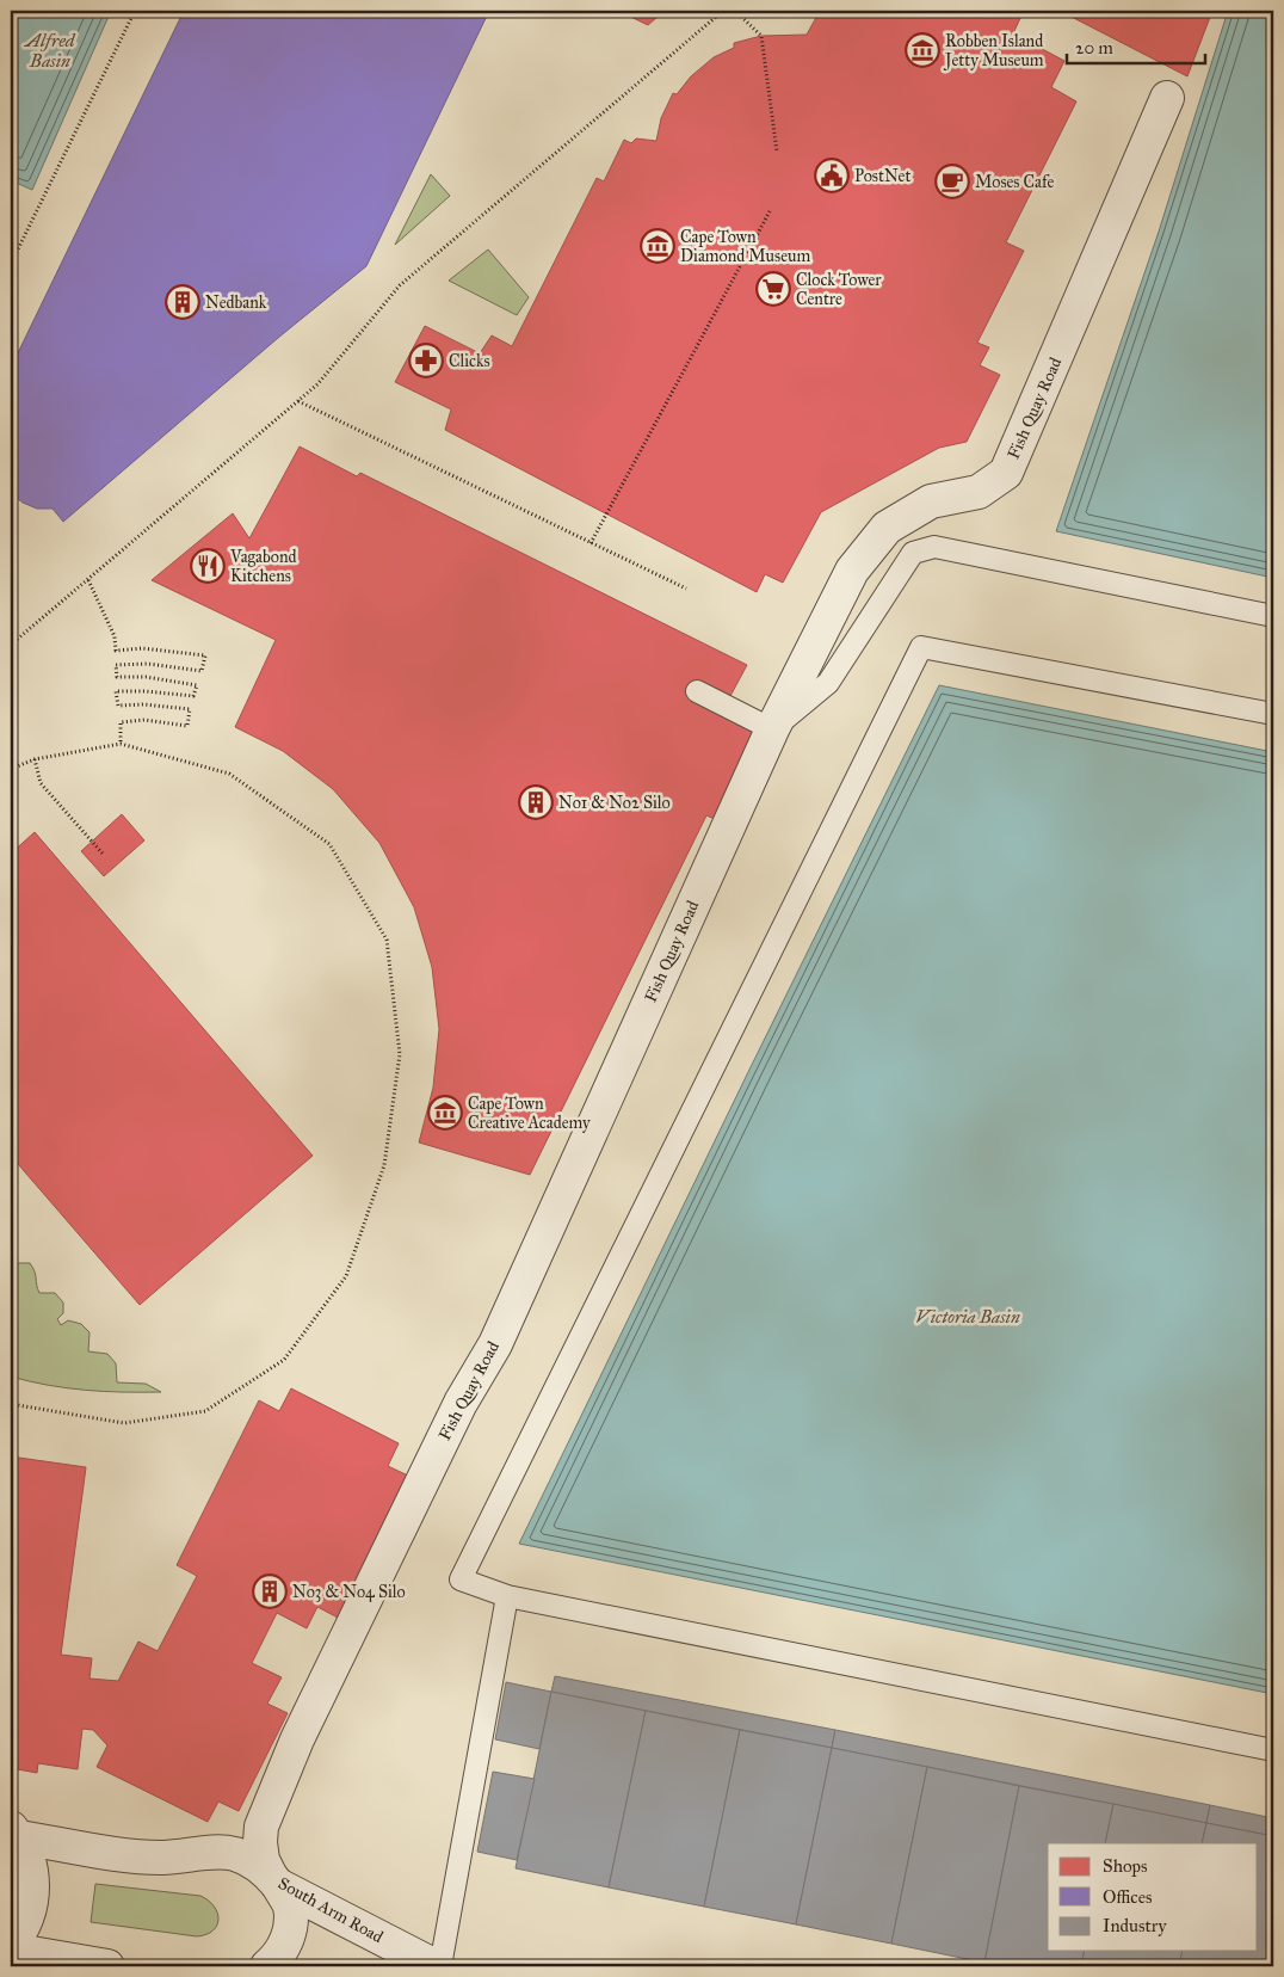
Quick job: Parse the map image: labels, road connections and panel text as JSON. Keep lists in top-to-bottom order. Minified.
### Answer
{"streets":{"street":["Fish Quay Road","South Arm Road"]},"crossings":[["Fish Quay Road","South Arm Road"]],"water":["Alfred Basin","Victoria Basin"],"places":{"museum":["Robben Island Jetty Museum","Cape Town Diamond Museum","Cape Town Creative Academy"],"public building":["PostNet"],"cafe":["Moses Cafe"],"supermarket":["Clock Tower Centre"],"building":["Nedbank","No1 & No2 Silo","No3 & No4 Silo"],"pharmacy":["Clicks"],"restaurant":["Vagabond Kitchens"]},"legend":["Shops","Offices","Industry"],"scale_bar":"20 m"}
